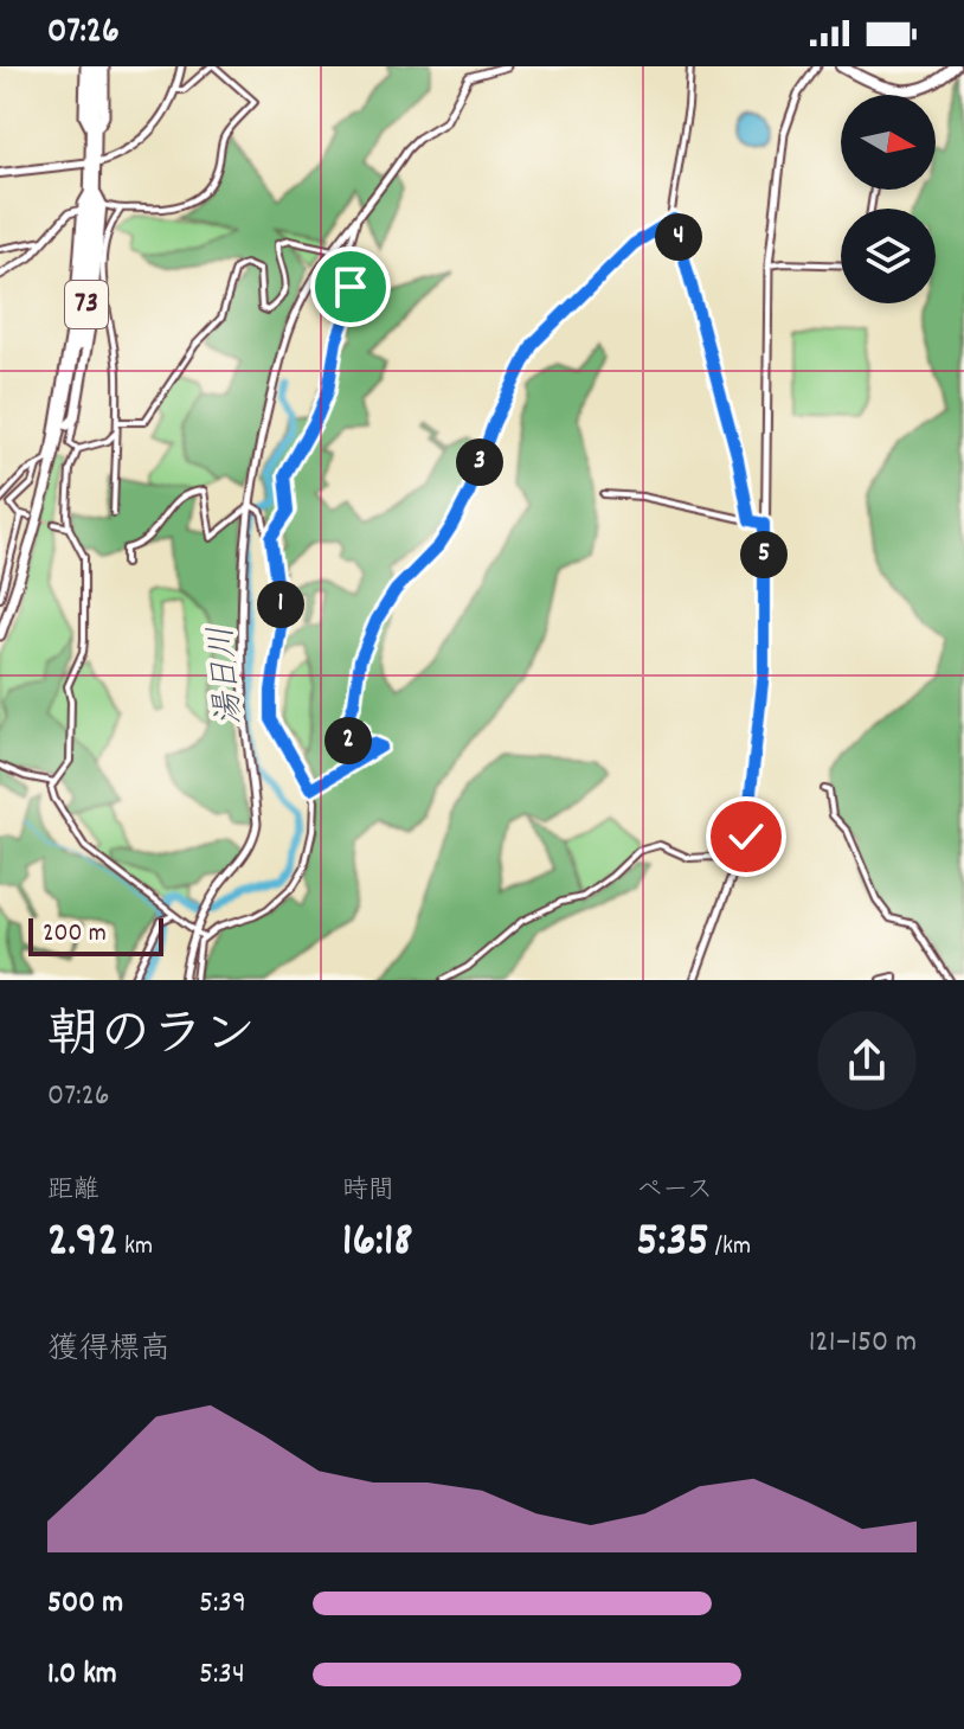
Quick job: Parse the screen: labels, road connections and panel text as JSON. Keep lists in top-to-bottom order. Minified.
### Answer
{"streets":{"main road":["73"]},"water":["湯日川"],"scale_bar":"200 m","north":"right","page":{"status":"07:26","pins":["4","3","5","1","2"],"scale":"200 m","heading":["朝のラン","07:26"],"stats":[["距離","2.92 km"],["時間","16:18"],["ペース","5:35 /km"]],"chart":["獲得標高","121–150 m"],"list":[{"name":"500 m","note":"5:39"},{"name":"1.0 km","note":"5:34"}]}}
